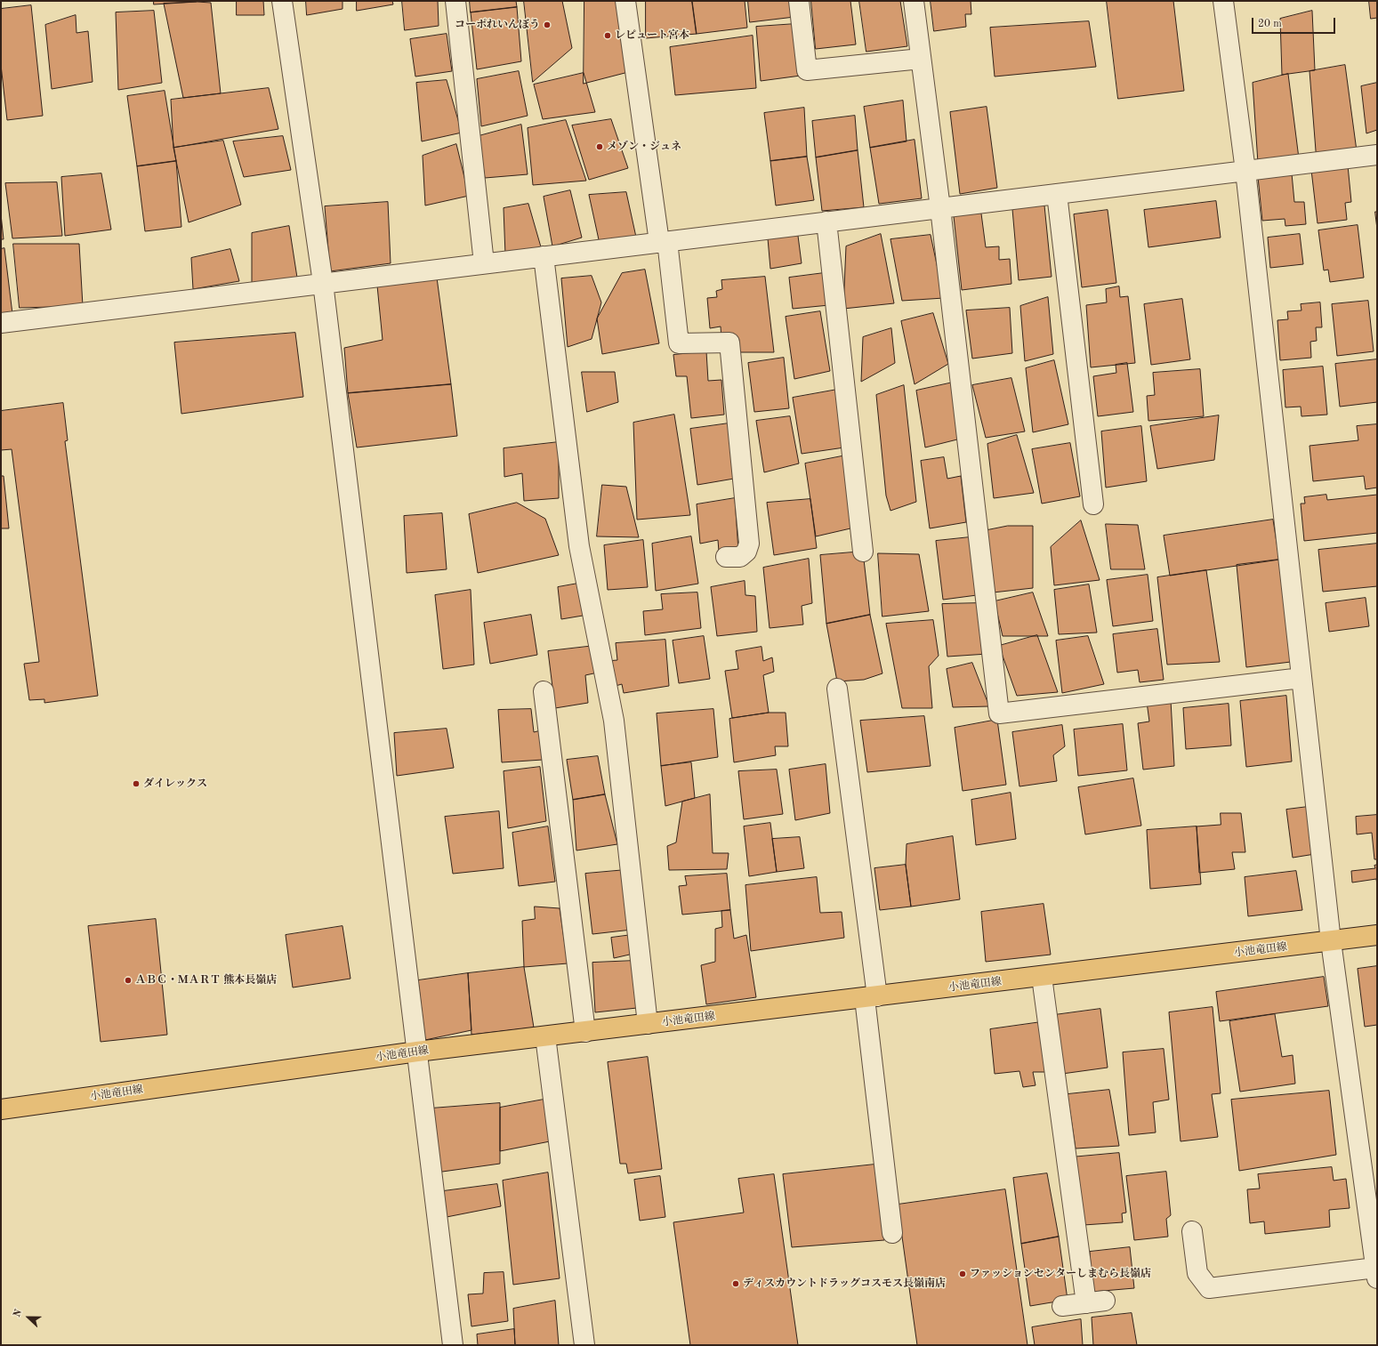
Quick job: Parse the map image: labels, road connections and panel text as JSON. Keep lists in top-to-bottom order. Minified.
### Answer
{"streets":{"main road":["小池竜田線"]},"places":["コーポれいんぼう","レピュート宮本","メゾン・ジュネ","ダイレックス","ＡＢＣ・ＭＡＲＴ 熊本長嶺店","ファッションセンターしまむら長嶺店","ディスカウントドラッグコスモス長嶺南店"],"scale_bar":"20 m","north":"left"}
